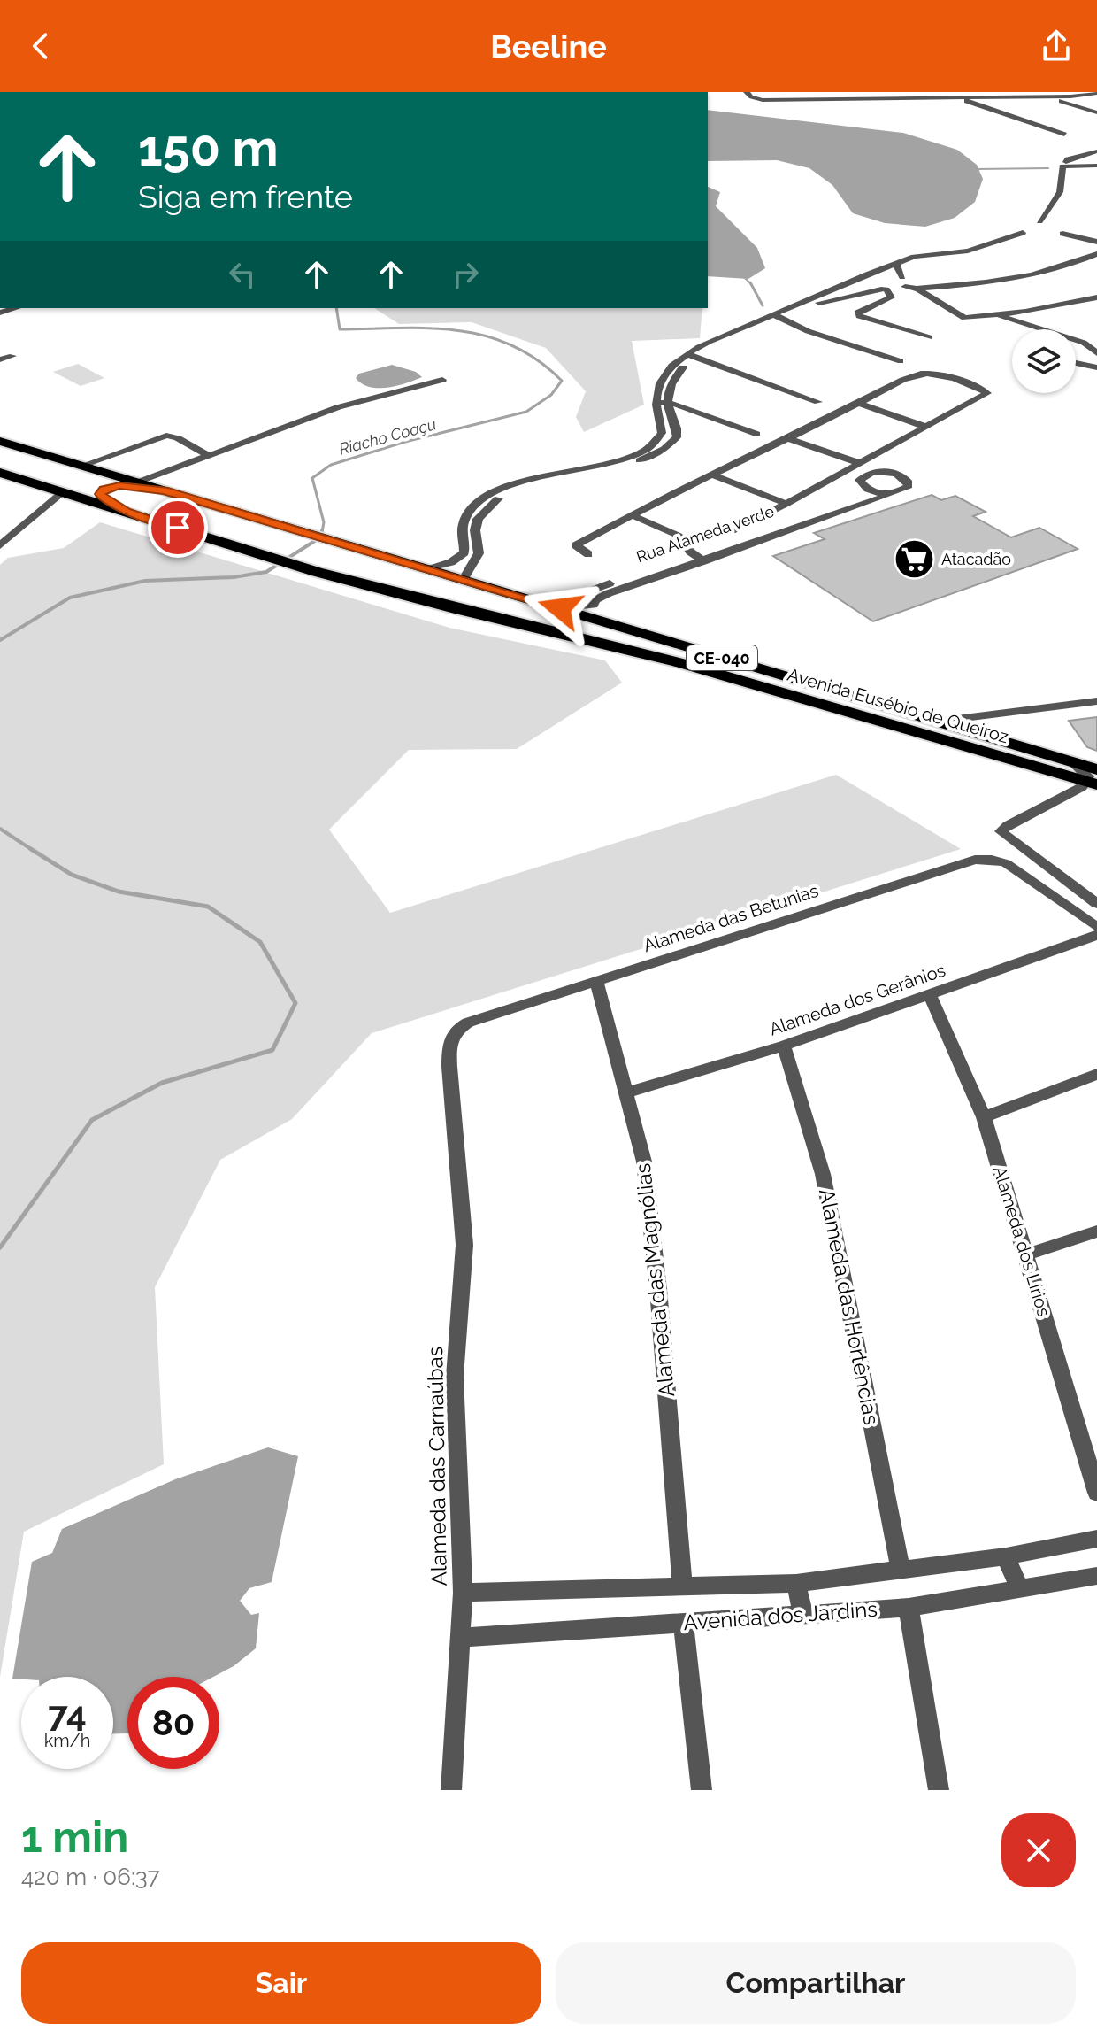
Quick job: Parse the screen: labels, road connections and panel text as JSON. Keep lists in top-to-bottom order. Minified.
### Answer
{"streets":{"highway":["CE-040","Avenida Eusébio de Queiroz"],"street":["Rua Alameda verde","Alameda das Betunias","Alameda dos Gerânios","Alameda dos Lírios","Alameda das Magnólias","Alameda das Hortências","Alameda das Carnaúbas","Avenida dos Jardins"]},"crossings":[["Rua Alameda verde","Avenida Eusébio de Queiroz"],["CE-040","Avenida Eusébio de Queiroz"],["Alameda das Betunias","Alameda das Magnólias"],["Alameda das Betunias","Alameda das Carnaúbas"],["Alameda dos Gerânios","Alameda dos Lírios"],["Alameda dos Gerânios","Alameda das Magnólias"],["Alameda dos Gerânios","Alameda das Hortências"],["Alameda das Magnólias","Avenida dos Jardins"],["Alameda das Hortências","Avenida dos Jardins"],["Alameda das Carnaúbas","Avenida dos Jardins"]],"water":["Riacho Coaçu"],"places":{"supermarket":["Atacadão"]},"page":{"header":"Beeline","turn":["150 m","Siga em frente"],"speed":"74 km/h","limit":"80","heading":["1 min","420 m · 06:37"],"buttons":["Sair","Compartilhar"]}}
